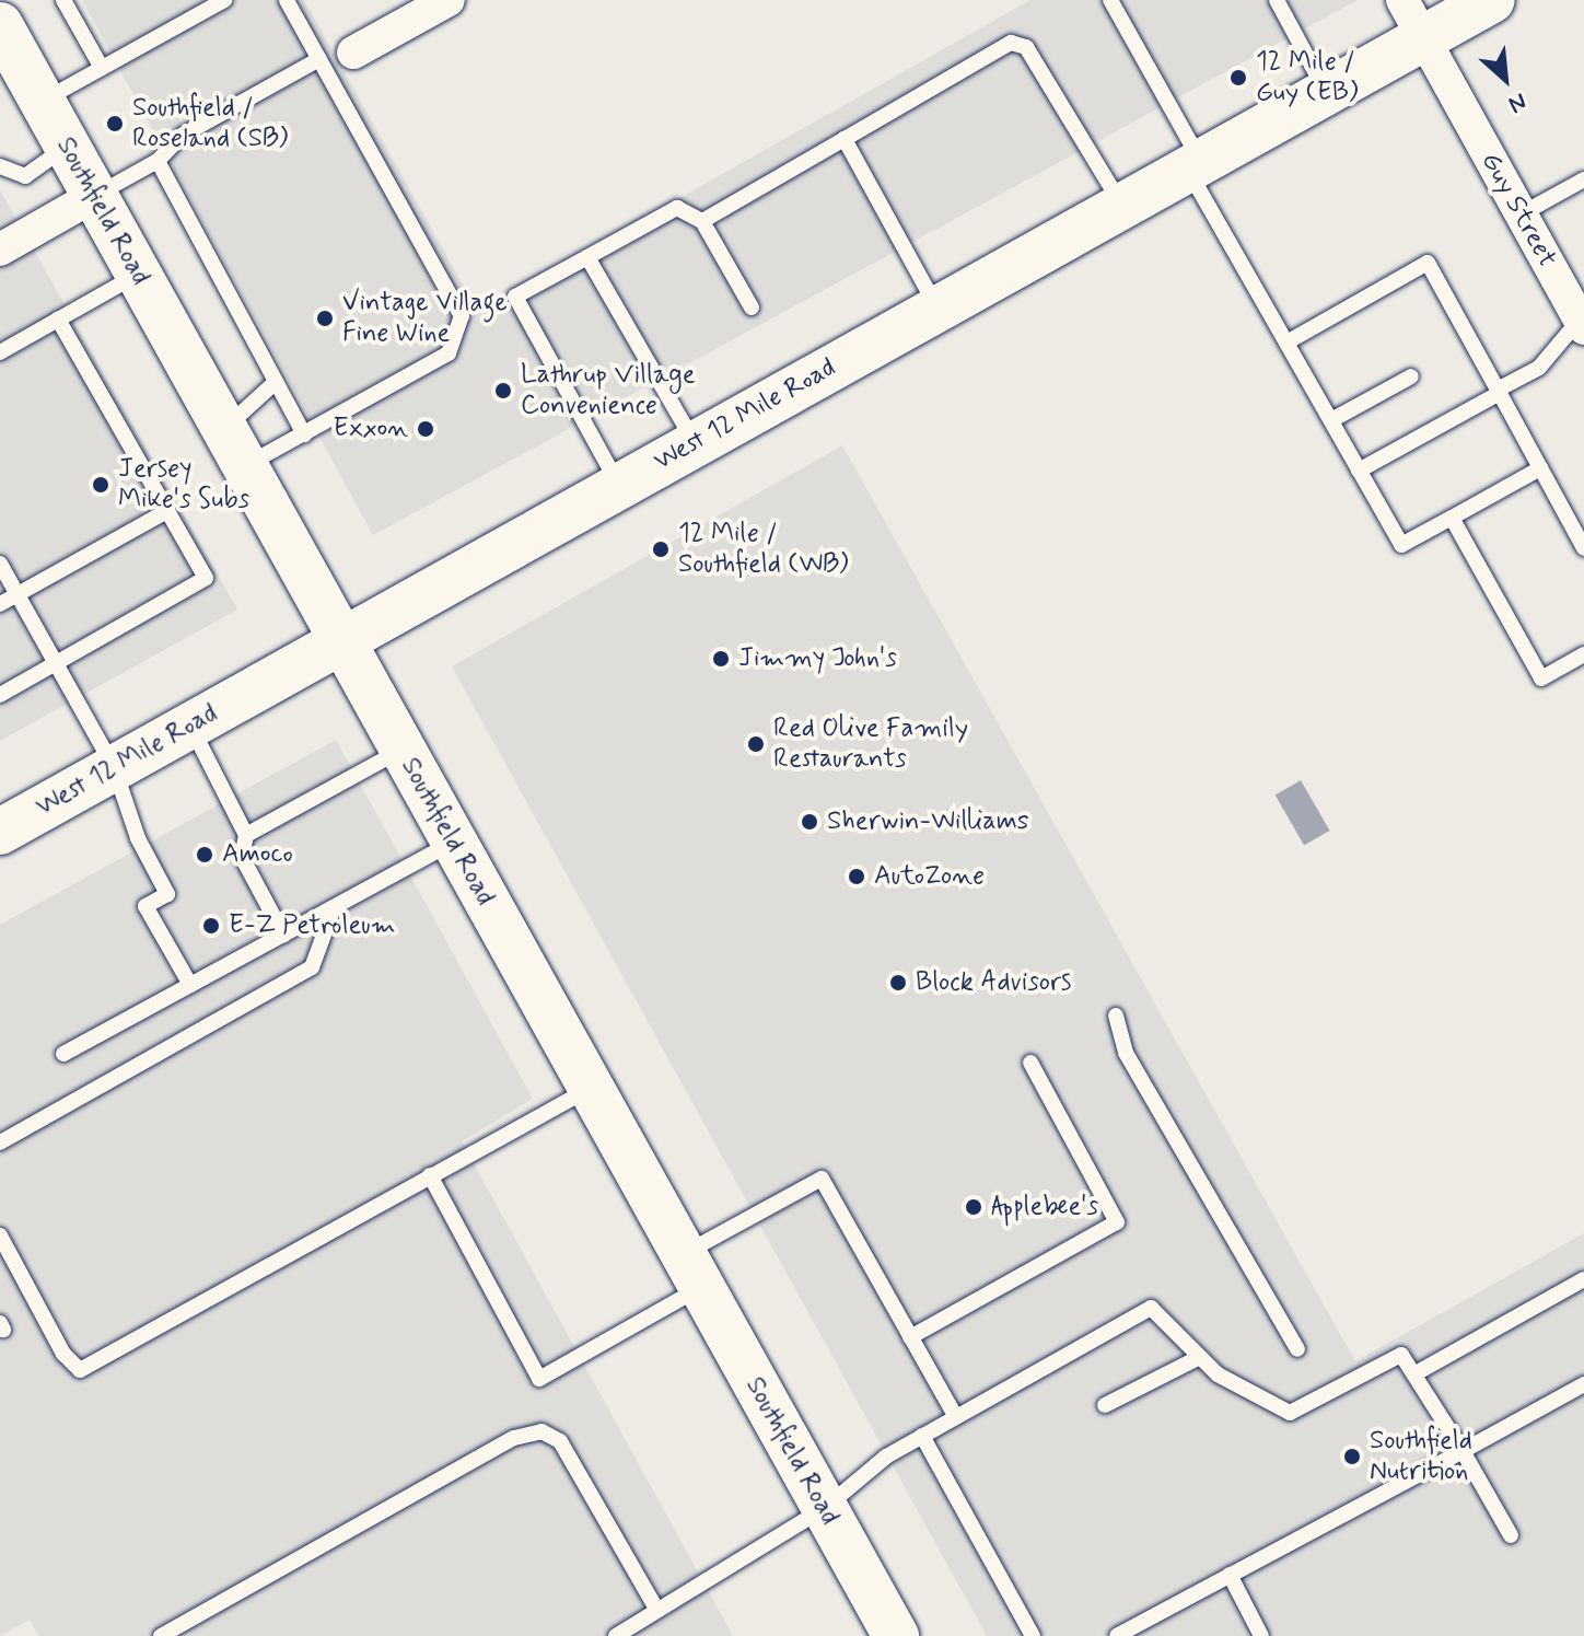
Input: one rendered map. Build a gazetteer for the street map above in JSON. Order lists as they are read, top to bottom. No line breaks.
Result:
{"streets":{"main road":["Southfield Road","West 12 Mile Road"],"street":["Guy Street"]},"crossings":[["Guy Street","West 12 Mile Road"],["Southfield Road","West 12 Mile Road"]],"places":["12 Mile / Guy (EB)","Southfield / Roseland (SB)","Vintage Village Fine Wine","Lathrup Village Convenience","Exxon","Jersey Mike's Subs","12 Mile / Southfield (WB)","Jimmy John's","Red Olive Family Restaurants","Sherwin-Williams","Amoco","AutoZone","E-Z Petroleum","Block Advisors","Applebee's","Southfield Nutrition"],"north":"bottom right"}
